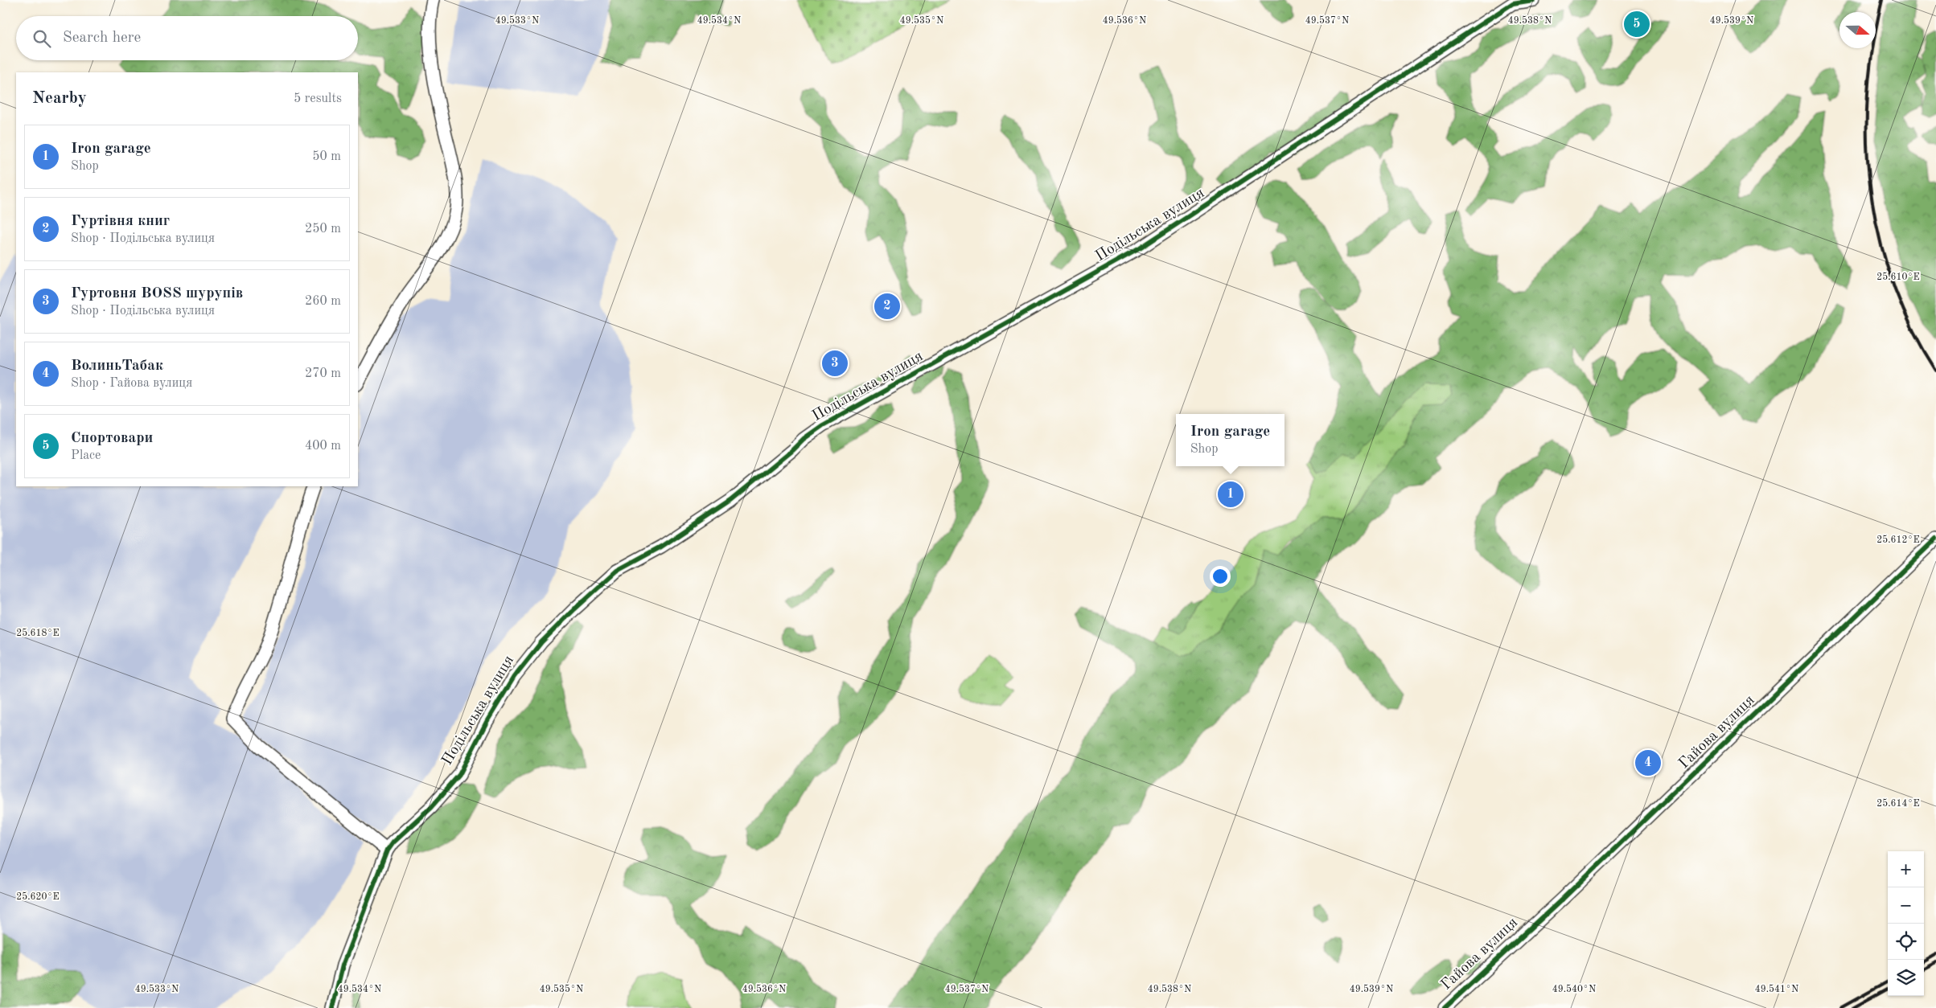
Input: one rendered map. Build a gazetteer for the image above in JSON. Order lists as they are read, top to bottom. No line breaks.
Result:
{"streets":{"street":["Подільська вулиця","Гайова вулиця"]},"north":"right","page":{"pins":["5","2","3","1","4"],"search":"Search here","heading":["Nearby","5 results"],"list":[{"mark":"1","name":"Iron garage","note":"Shop","value":"50 m"},{"mark":"2","name":"Гуртівня книг","note":"Shop · Подільська вулиця","value":"250 m"},{"mark":"3","name":"Гуртовня BOSS шурупів","note":"Shop · Подільська вулиця","value":"260 m"},{"mark":"4","name":"ВолиньТабак","note":"Shop · Гайова вулиця","value":"270 m"},{"mark":"5","name":"Спортовари","note":"Place","value":"400 m"}],"popup":["Iron garage","Shop"],"map_buttons":["+","−"]},"coordinates":["49.533°N","49.534°N","49.535°N","49.536°N","49.537°N","49.538°N","49.539°N","25.610°E","25.612°E","25.618°E","25.614°E","25.620°E","49.540°N","49.541°N"]}
